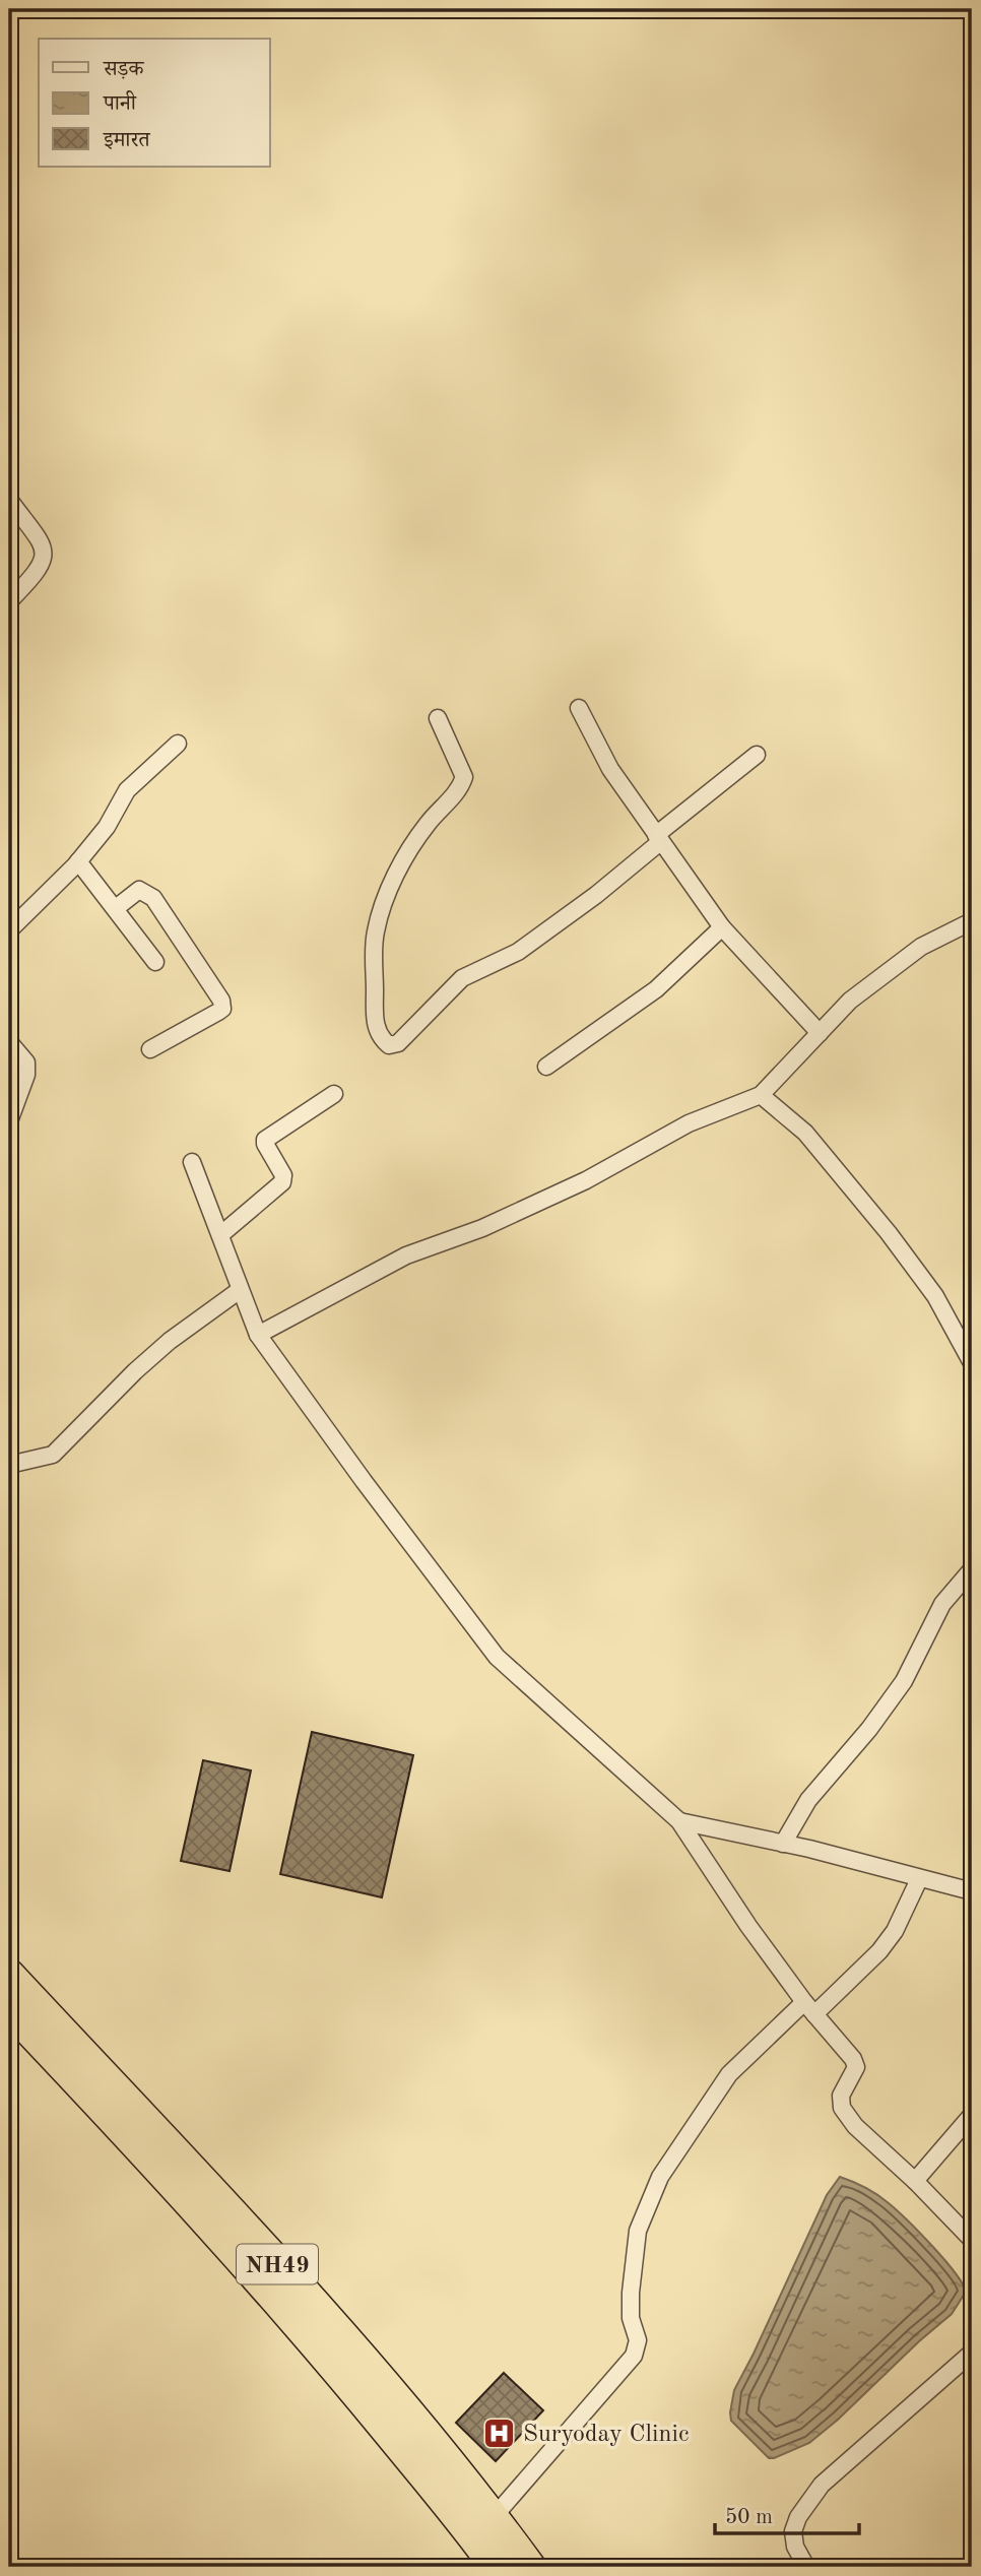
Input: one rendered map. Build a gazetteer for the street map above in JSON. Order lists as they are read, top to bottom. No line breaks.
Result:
{"streets":{"highway":["NH49"]},"places":{"hospital":["Suryoday Clinic"]},"legend":["सड़क","पानी","इमारत"],"scale_bar":"50 m"}
